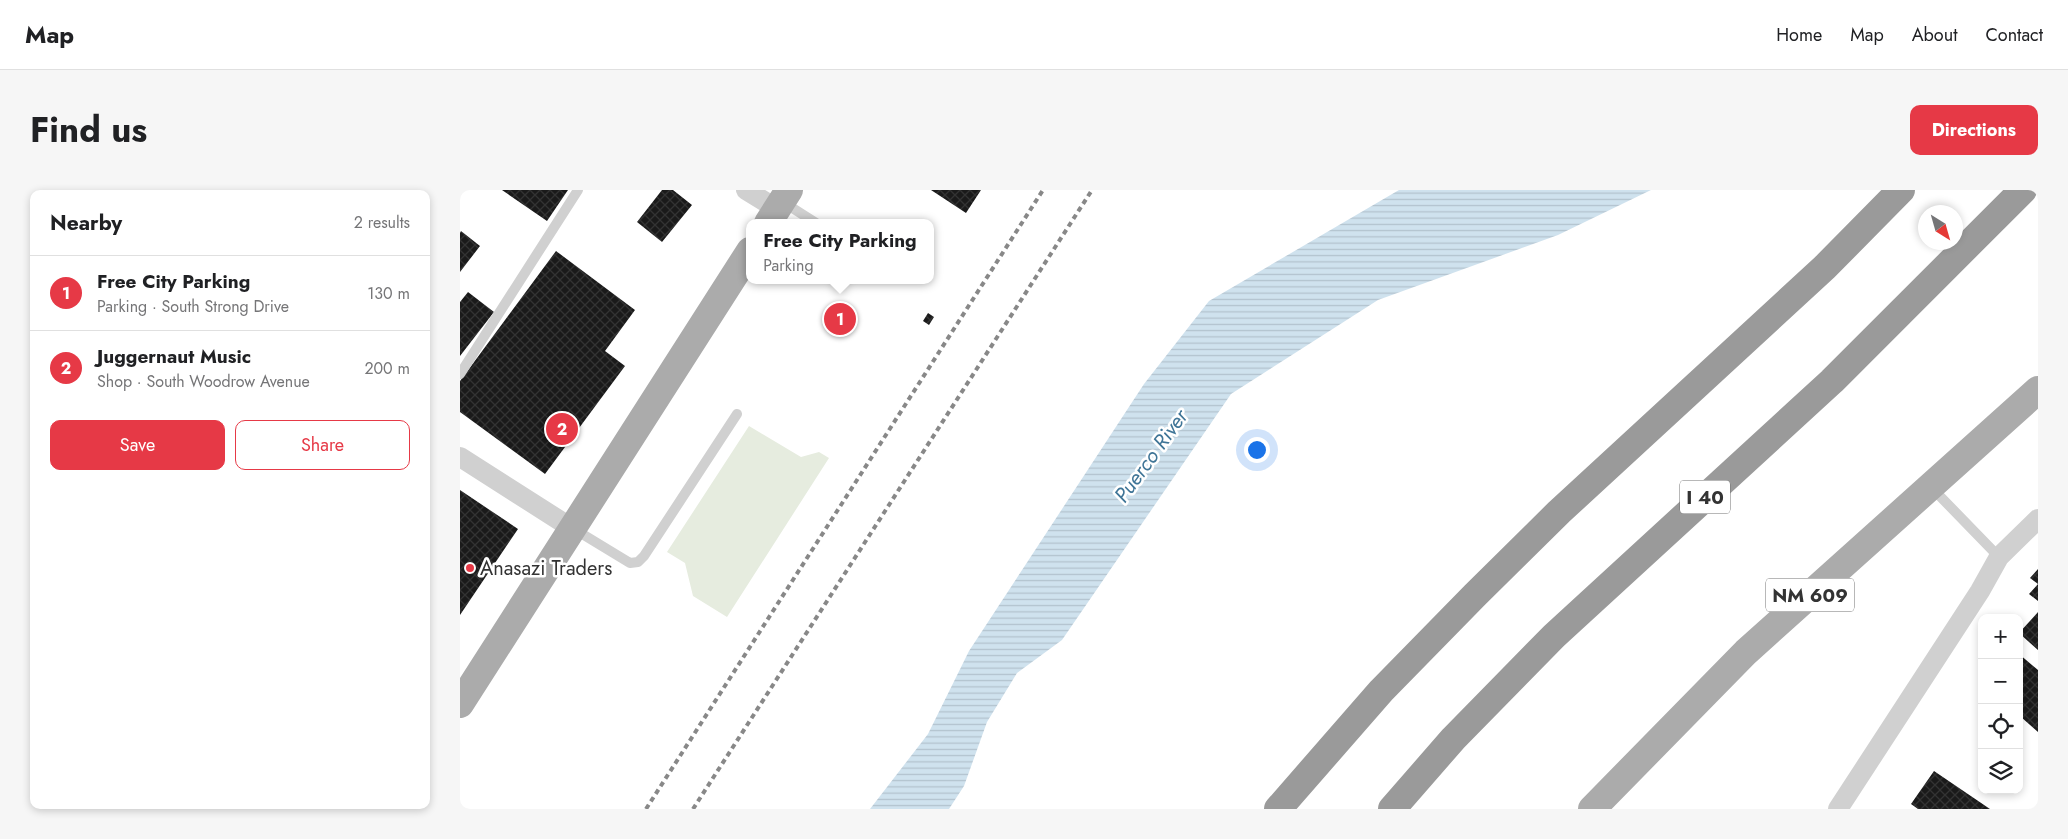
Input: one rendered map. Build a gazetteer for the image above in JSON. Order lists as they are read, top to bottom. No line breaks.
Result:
{"streets":{"highway":["I 40"],"main road":["NM 609"]},"water":["Puerco River"],"places":["Anasazi Traders"],"north":"bottom right","page":{"header":"Map","nav":["Home","Map","About","Contact"],"title":"Find us","buttons":["Directions",["Save","Share"]],"heading":["Nearby","2 results"],"popup":["Free City Parking","Parking"],"list":[{"mark":"1","name":"Free City Parking","note":"Parking · South Strong Drive","value":"130 m"},{"mark":"2","name":"Juggernaut Music","note":"Shop · South Woodrow Avenue","value":"200 m"}],"pins":["1","2"],"map_buttons":["+","−"]}}
